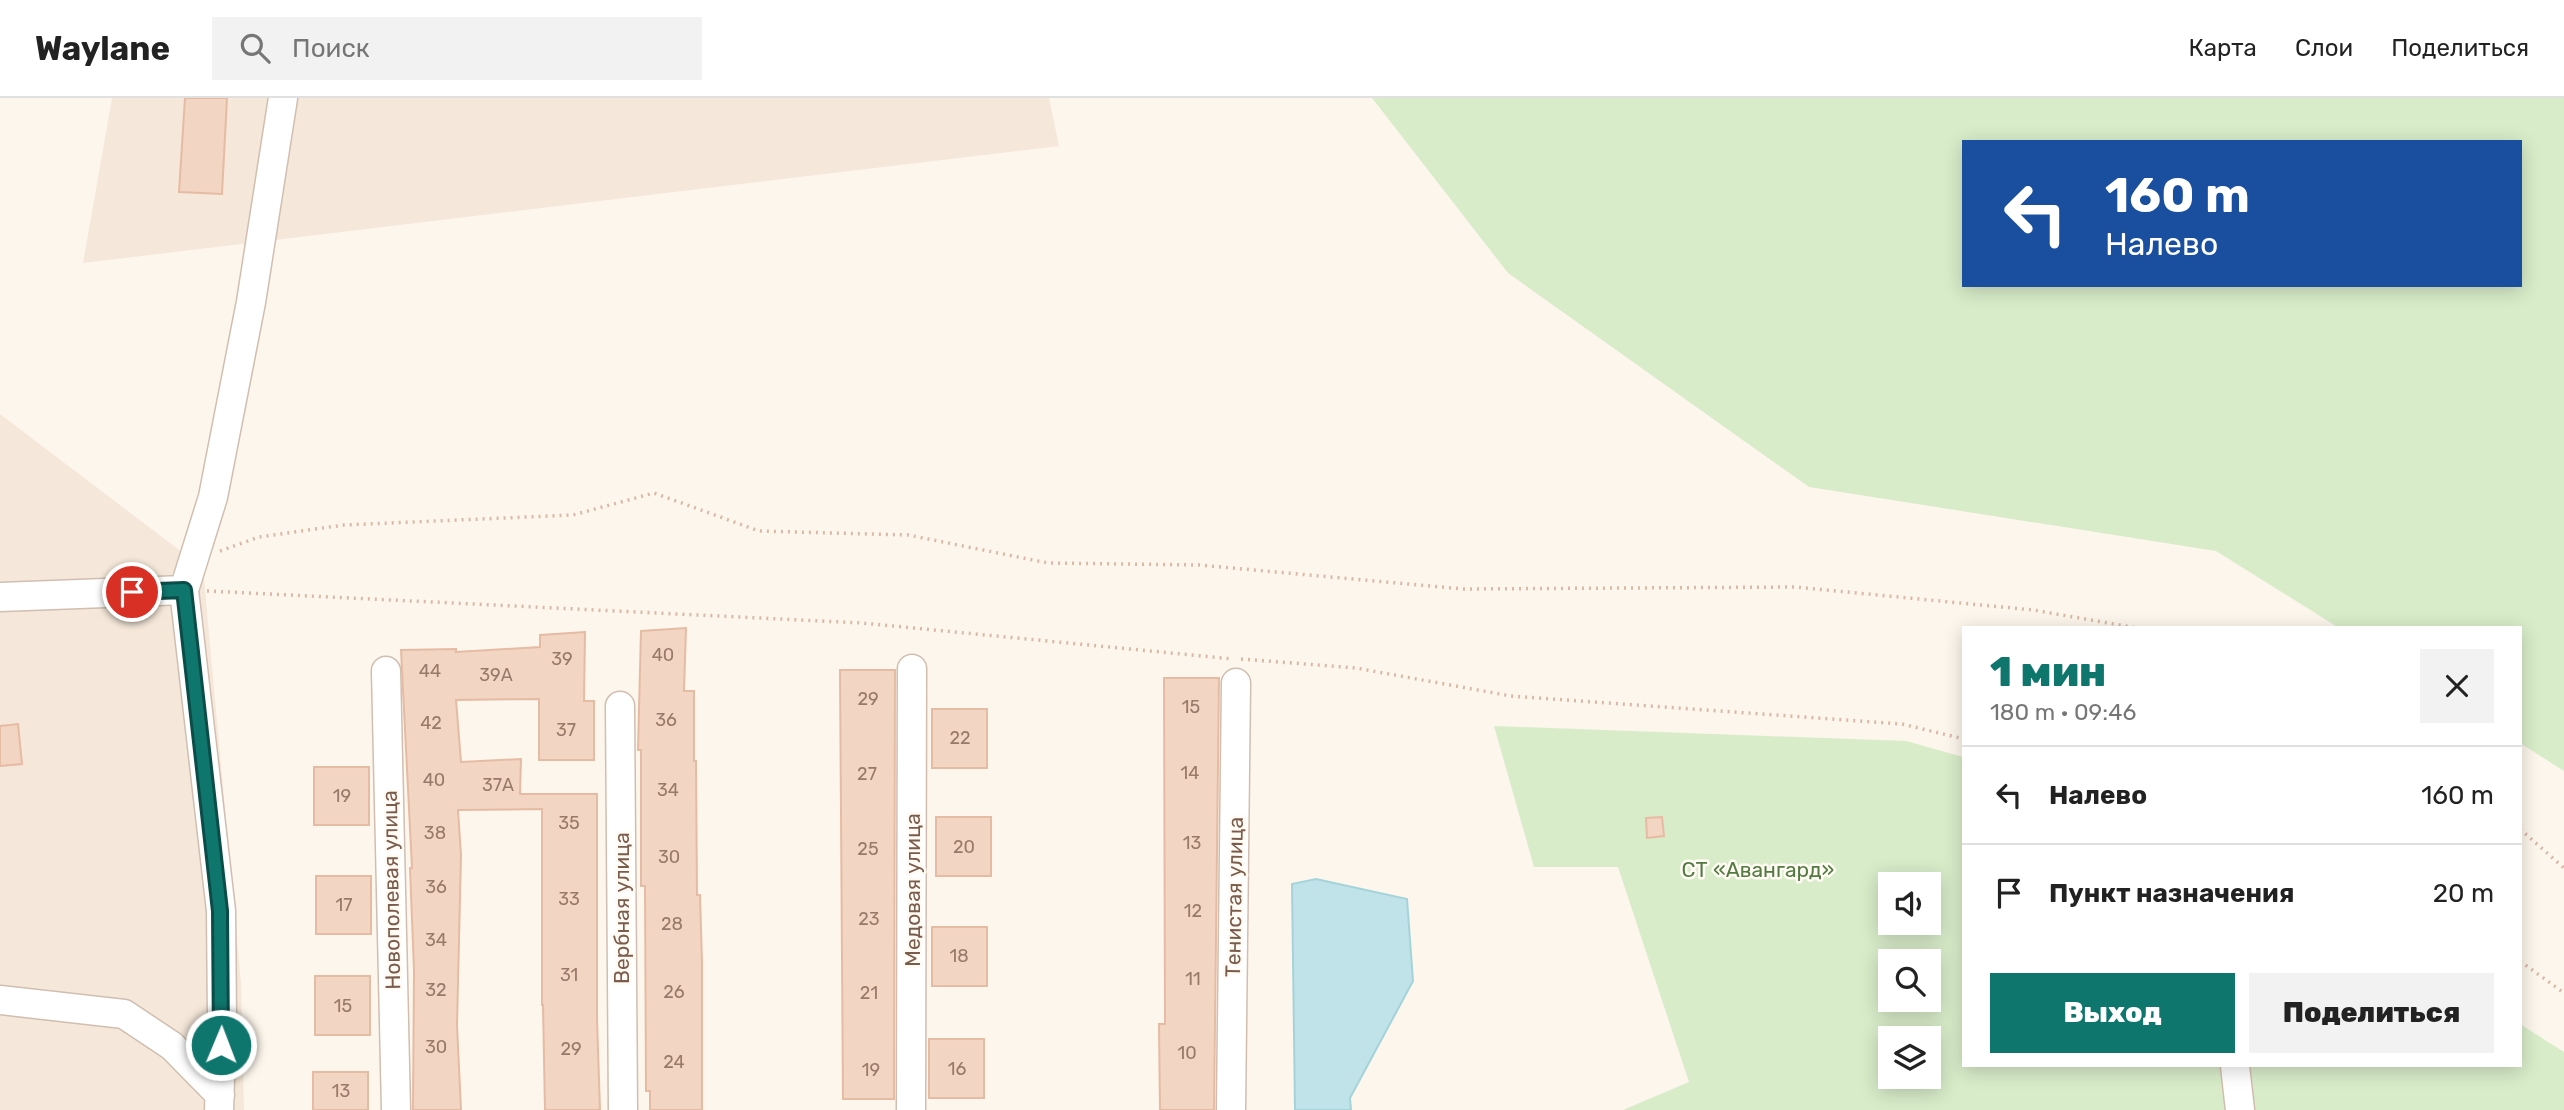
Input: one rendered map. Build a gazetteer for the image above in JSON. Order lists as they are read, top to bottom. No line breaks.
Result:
{"streets":{"street":["Новополевая улица","Медовая улица","Тенистая улица","Вербная улица"]},"parks":["СТ «Авангард»"],"house_numbers":["40","39","44","39А","29","15","36","42","37","22","14","27","40","37А","34","19","35","38","13","20","25","30","36","33","17","12","23","28","34","18","31","11","32","26","21","15","30","29","10","24","16","19","13"],"page":{"header":"Waylane","search":"Поиск","nav":["Карта","Слои","Поделиться"],"turn":["160 m","Налево"],"heading":["1 мин","180 m · 09:46"],"list":[{"name":"Налево","value":"160 m"},{"name":"Пункт назначения","value":"20 m"}],"buttons":["Выход","Поделиться"]}}
